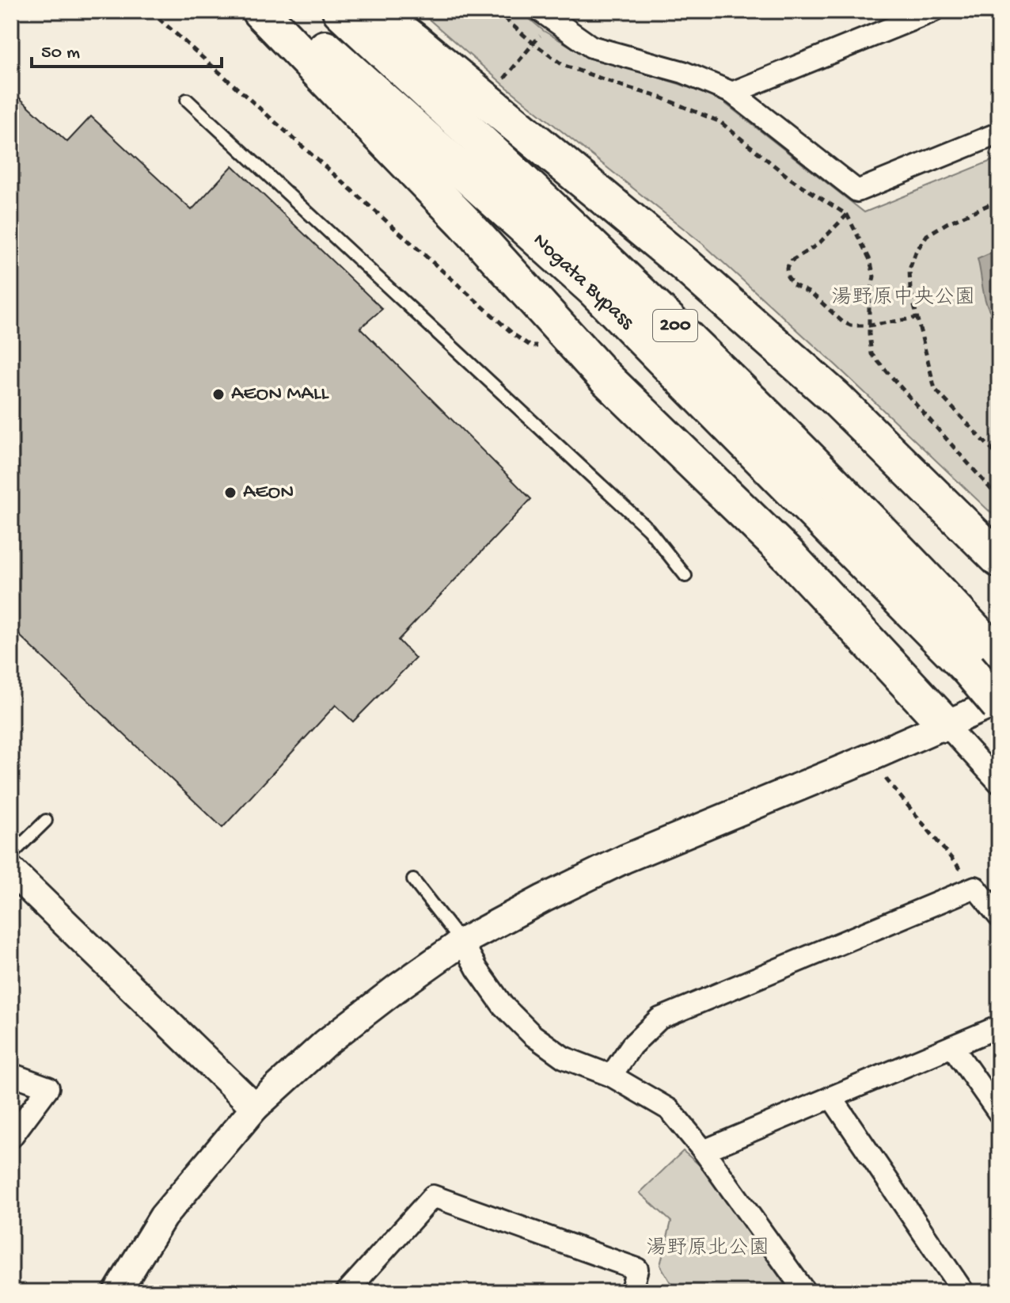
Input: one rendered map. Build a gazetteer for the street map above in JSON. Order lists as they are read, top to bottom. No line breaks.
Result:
{"streets":{"highway":["Nogata Bypass","200"]},"parks":["湯野原中央公園","湯野原北公園"],"places":["AEON MALL","AEON"],"scale_bar":"50 m"}
